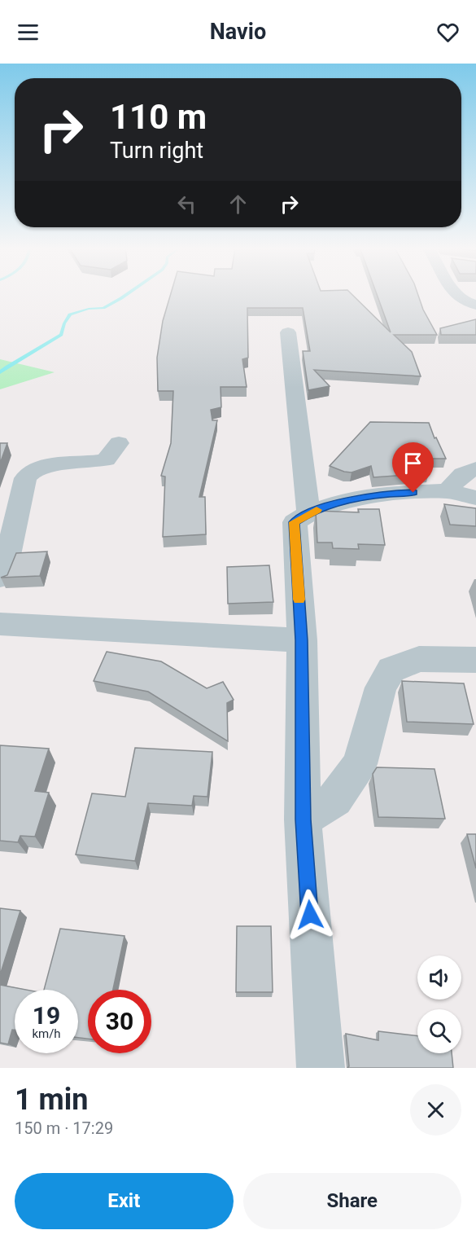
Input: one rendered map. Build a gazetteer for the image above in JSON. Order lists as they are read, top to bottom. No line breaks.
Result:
{"page":{"header":"Navio","turn":["110 m","Turn right"],"speed":"19 km/h","limit":"30","heading":["1 min","150 m · 17:29"],"buttons":["Exit","Share"]}}
